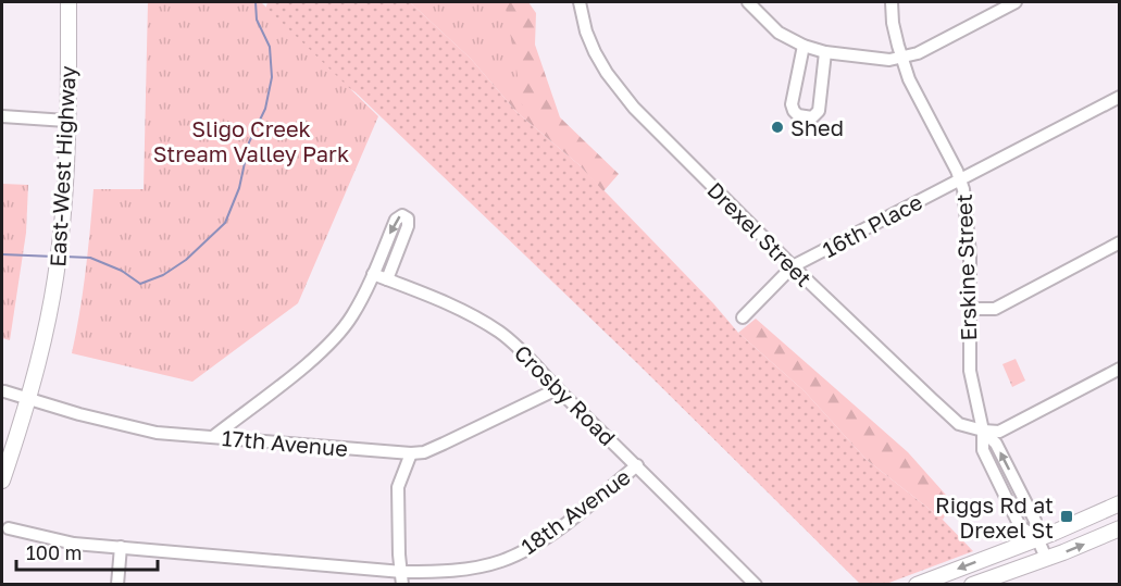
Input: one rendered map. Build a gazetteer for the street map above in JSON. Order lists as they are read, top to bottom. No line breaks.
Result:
{"streets":{"main road":["East-West Highway"],"street":["16th Place","Drexel Street","Erskine Street","Crosby Road","17th Avenue","18th Avenue"]},"crossings":[["East-West Highway","17th Avenue"],["16th Place","Drexel Street"],["16th Place","Erskine Street"],["Drexel Street","Erskine Street"],["Crosby Road","17th Avenue"],["Crosby Road","18th Avenue"]],"parks":["Sligo Creek Stream Valley Park"],"places":{"other":["Shed"],"transit":["Riggs Rd at Drexel St"]},"scale_bar":"100 m"}
